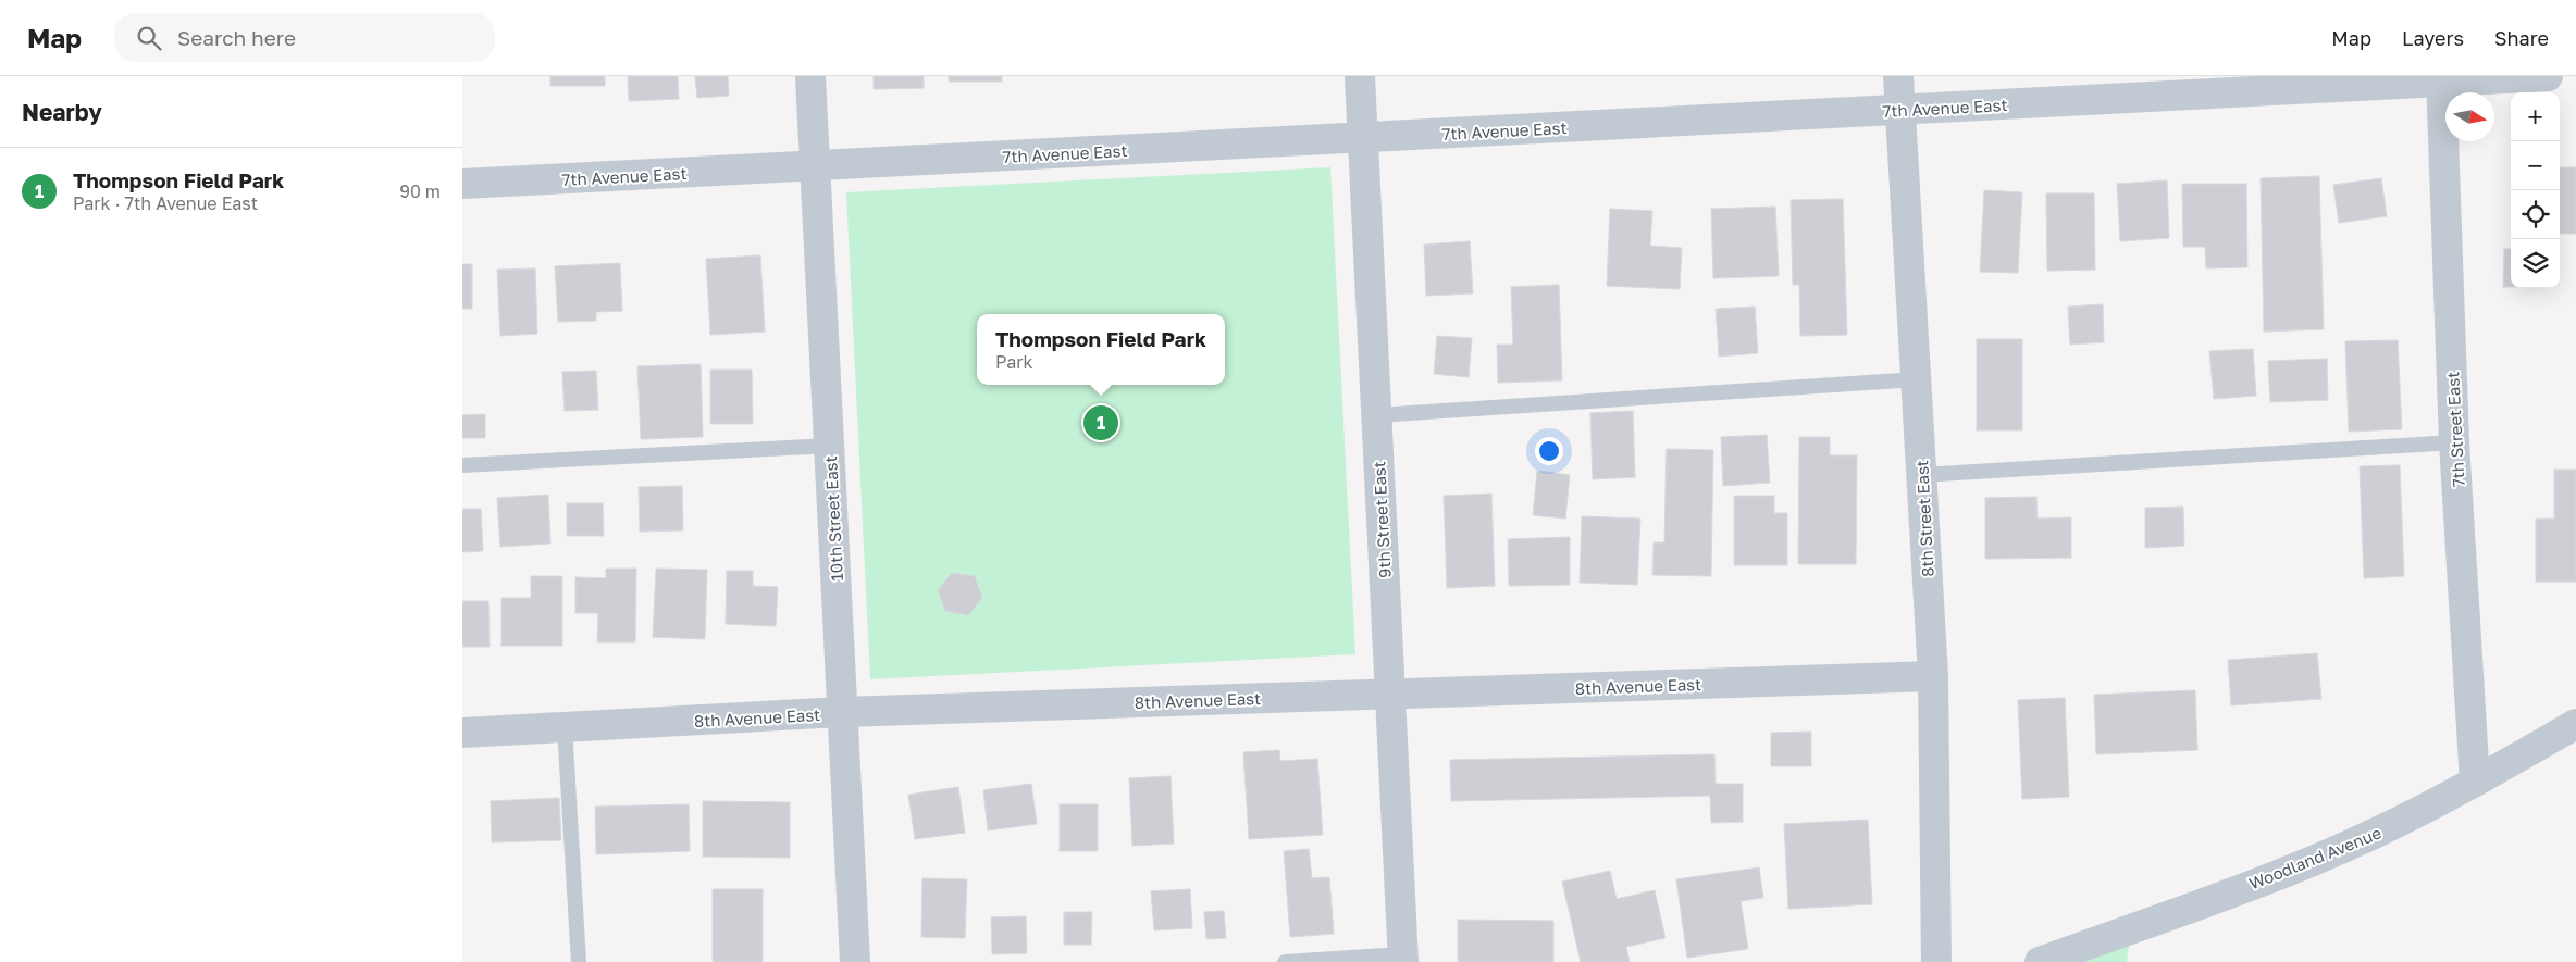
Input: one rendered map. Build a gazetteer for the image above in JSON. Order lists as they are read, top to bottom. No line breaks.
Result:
{"streets":{"street":["7th Avenue East","7th Street East","10th Street East","8th Street East","9th Street East","8th Avenue East","Woodland Avenue"]},"crossings":[["7th Avenue East","7th Street East"],["7th Avenue East","10th Street East"],["7th Avenue East","8th Street East"],["7th Avenue East","9th Street East"],["7th Street East","Woodland Avenue"],["10th Street East","8th Avenue East"],["8th Street East","8th Avenue East"],["9th Street East","8th Avenue East"]],"north":"right","page":{"header":"Map","search":"Search here","nav":["Map","Layers","Share"],"heading":"Nearby","map_buttons":["+","−"],"list":[{"mark":"1","name":"Thompson Field Park","note":"Park · 7th Avenue East","value":"90 m"}],"popup":["Thompson Field Park","Park"],"pins":"1"}}
